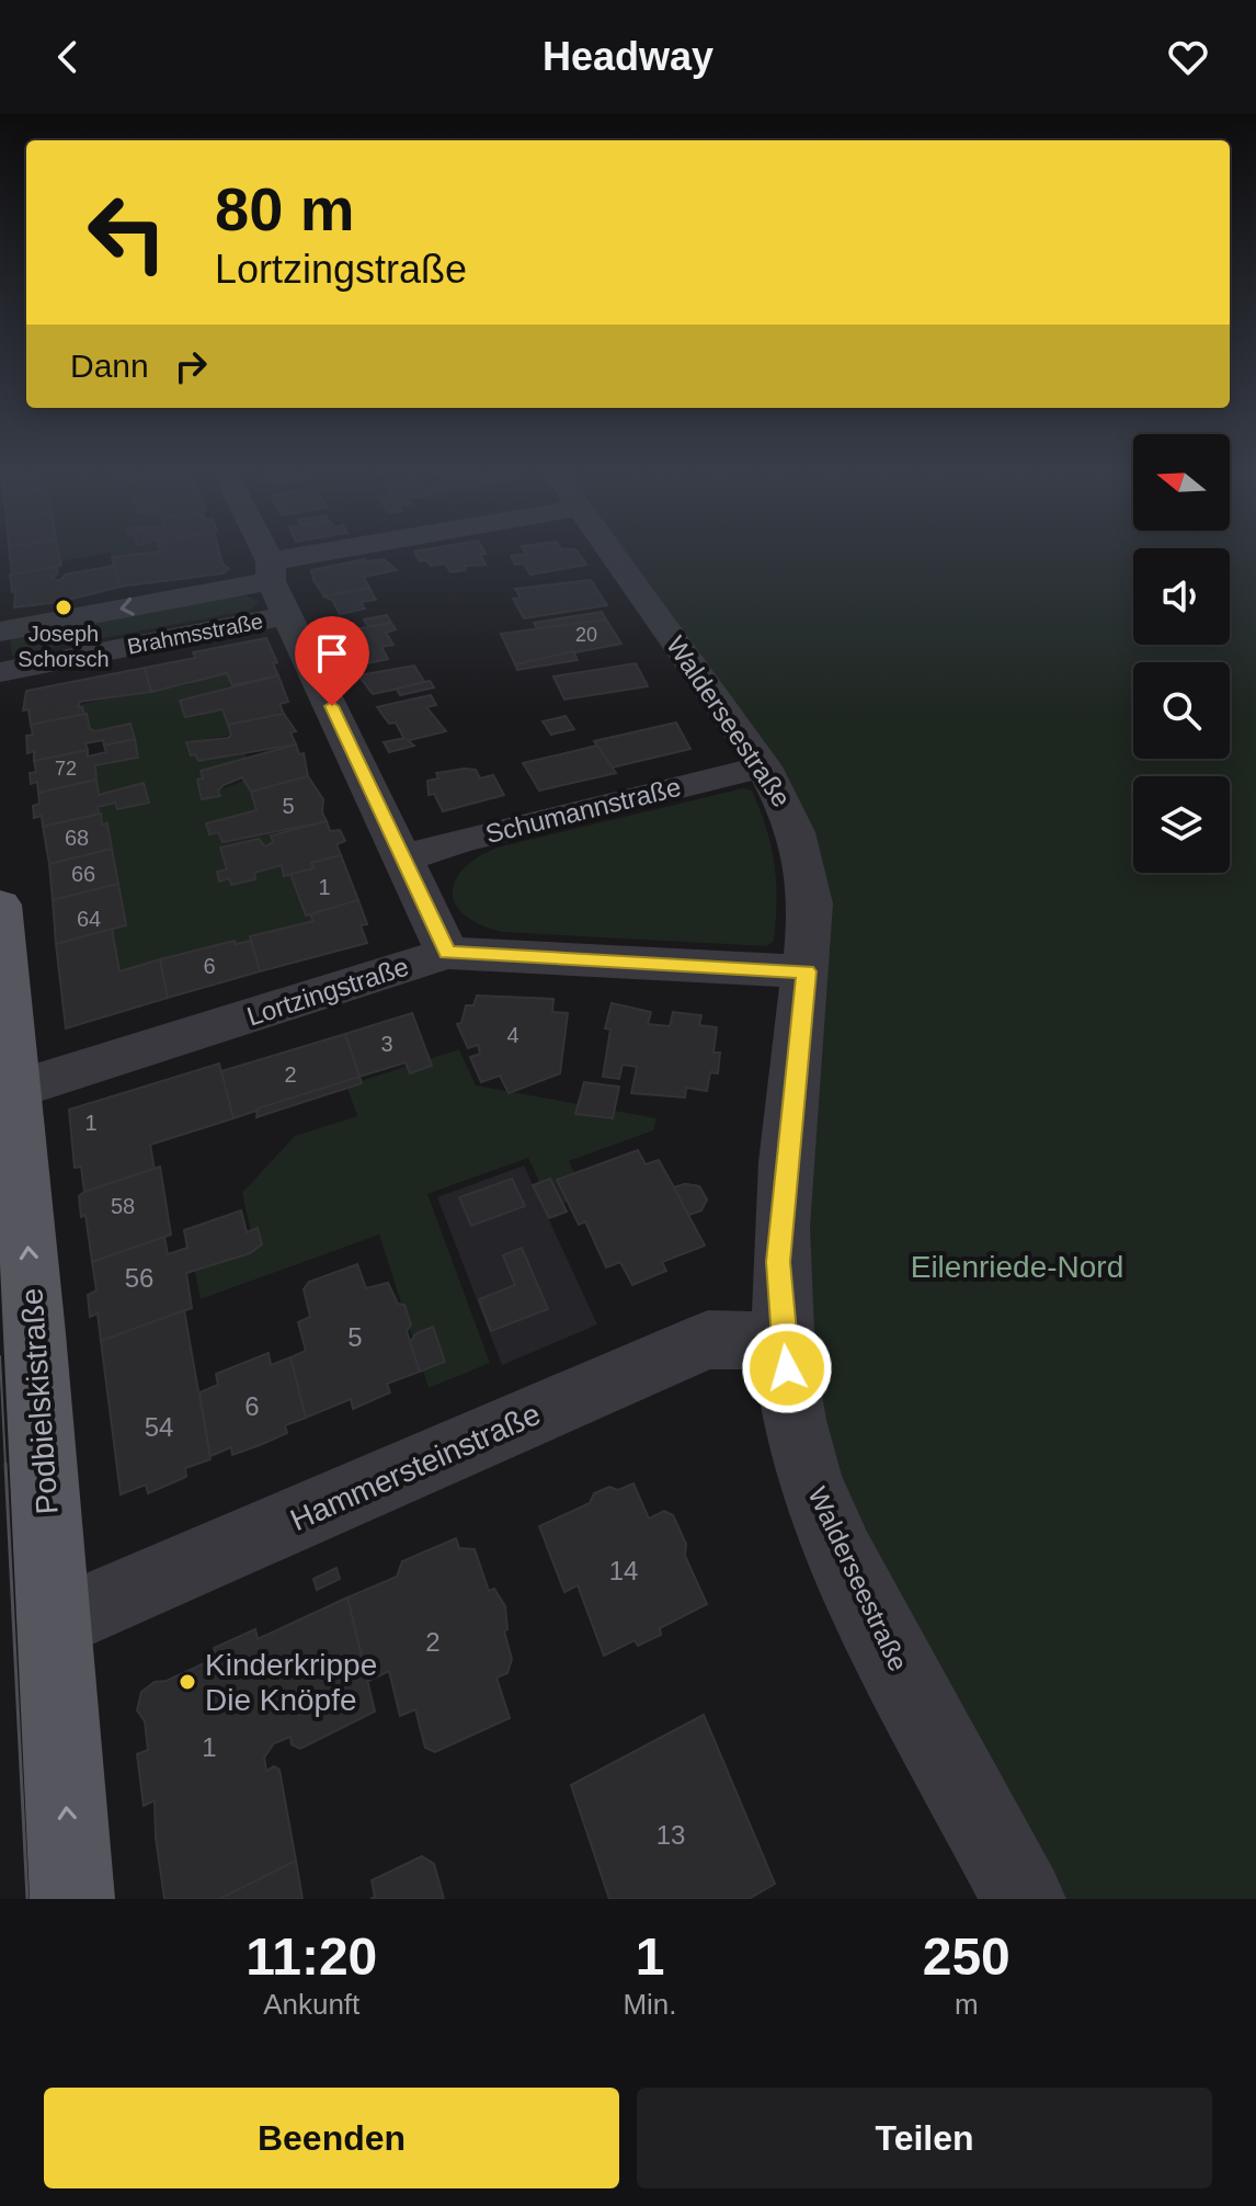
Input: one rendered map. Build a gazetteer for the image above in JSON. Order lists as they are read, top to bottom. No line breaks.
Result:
{"streets":{"main road":["Podbielskistraße"],"street":["Brahmsstraße","Walderseestraße","Schumannstraße","Lortzingstraße","Hammersteinstraße"]},"crossings":[["Walderseestraße","Schumannstraße"],["Walderseestraße","Lortzingstraße"],["Walderseestraße","Hammersteinstraße"],["Lortzingstraße","Podbielskistraße"],["Podbielskistraße","Hammersteinstraße"]],"one_way":["Podbielskistraße"],"parks":["Eilenriede-Nord"],"places":["Joseph Schorsch","Kinderkrippe Die Knöpfe"],"house_numbers":["20","72","5","68","66","1","64","6","4","3","2","1","58","56","5","6","54","14","2","1","13"],"north":"left","page":{"header":"Headway","turn":["80 m","Lortzingstraße"],"then":"Dann","eta":["11:20","Ankunft","1","Min.","250","m"],"buttons":["Beenden","Teilen"]}}
